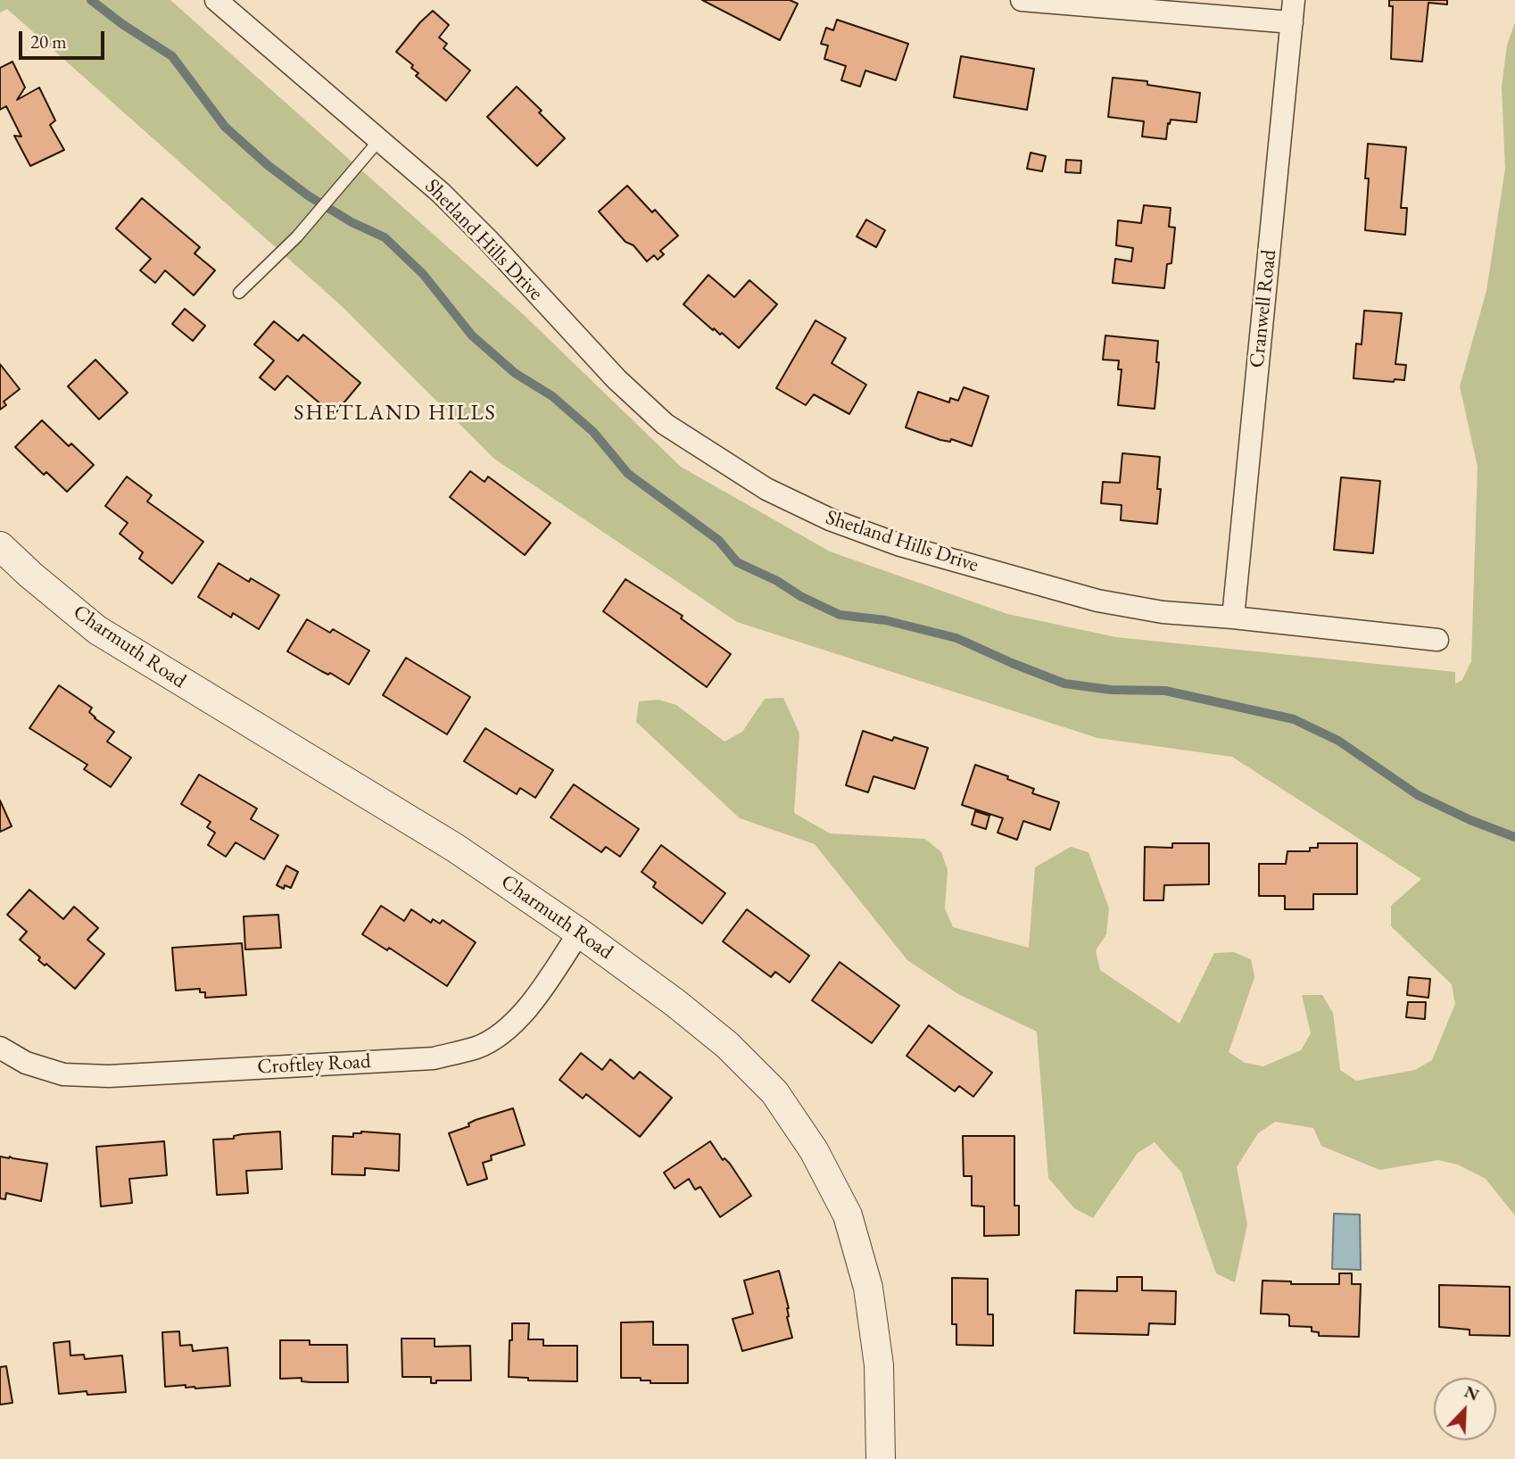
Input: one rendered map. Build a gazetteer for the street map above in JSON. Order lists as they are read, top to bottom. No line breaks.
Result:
{"streets":{"street":["Shetland Hills Drive","Cranwell Road","Charmuth Road","Croftley Road"]},"crossings":[["Shetland Hills Drive","Cranwell Road"],["Charmuth Road","Croftley Road"]],"districts":["SHETLAND HILLS"],"scale_bar":"20 m","north":"top right"}
